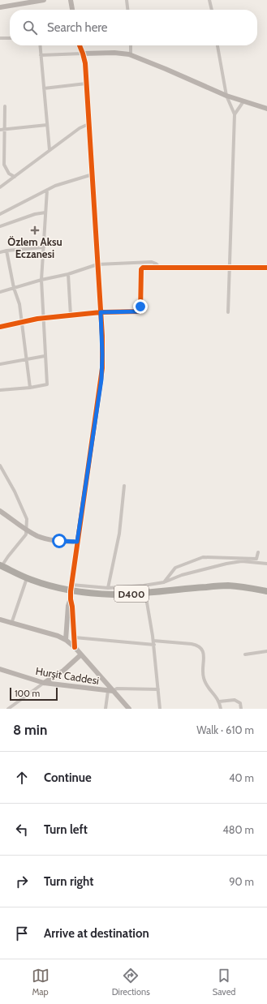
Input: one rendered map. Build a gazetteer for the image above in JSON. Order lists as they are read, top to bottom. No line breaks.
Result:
{"streets":{"highway":["D400"],"street":["Hurşit Caddesi"]},"places":{"health":["Özlem Aksu Eczanesi"]},"scale_bar":"100 m","page":{"search":"Search here","scale":"100 m","heading":["8 min","Walk · 610 m"],"list":[["Continue","40 m"],["Turn left","480 m"],["Turn right","90 m"],"Arrive at destination"],"nav":["Map","Directions","Saved"]}}
